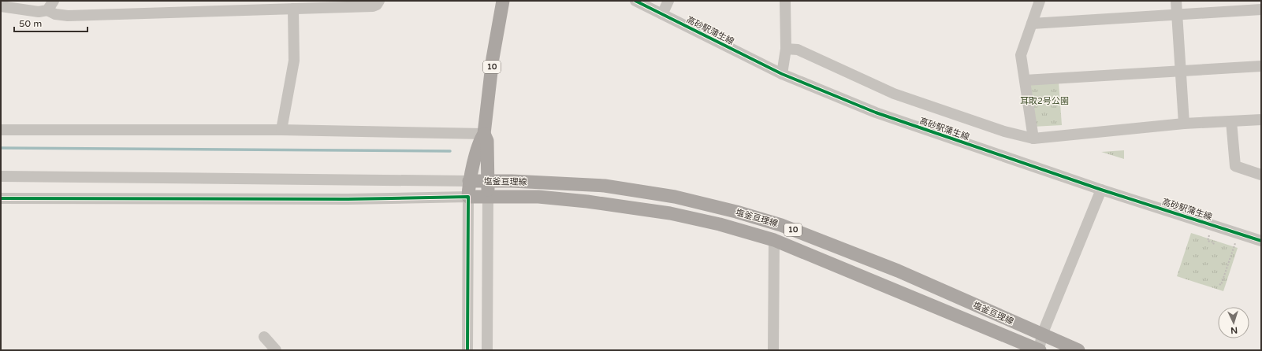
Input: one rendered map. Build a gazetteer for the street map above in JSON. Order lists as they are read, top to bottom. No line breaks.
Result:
{"streets":{"main road":["10","塩釜亘理線"],"street":["高砂駅蒲生線"]},"crossings":[["10","塩釜亘理線"]],"parks":["耳取2号公園"],"scale_bar":"50 m","north":"bottom"}
